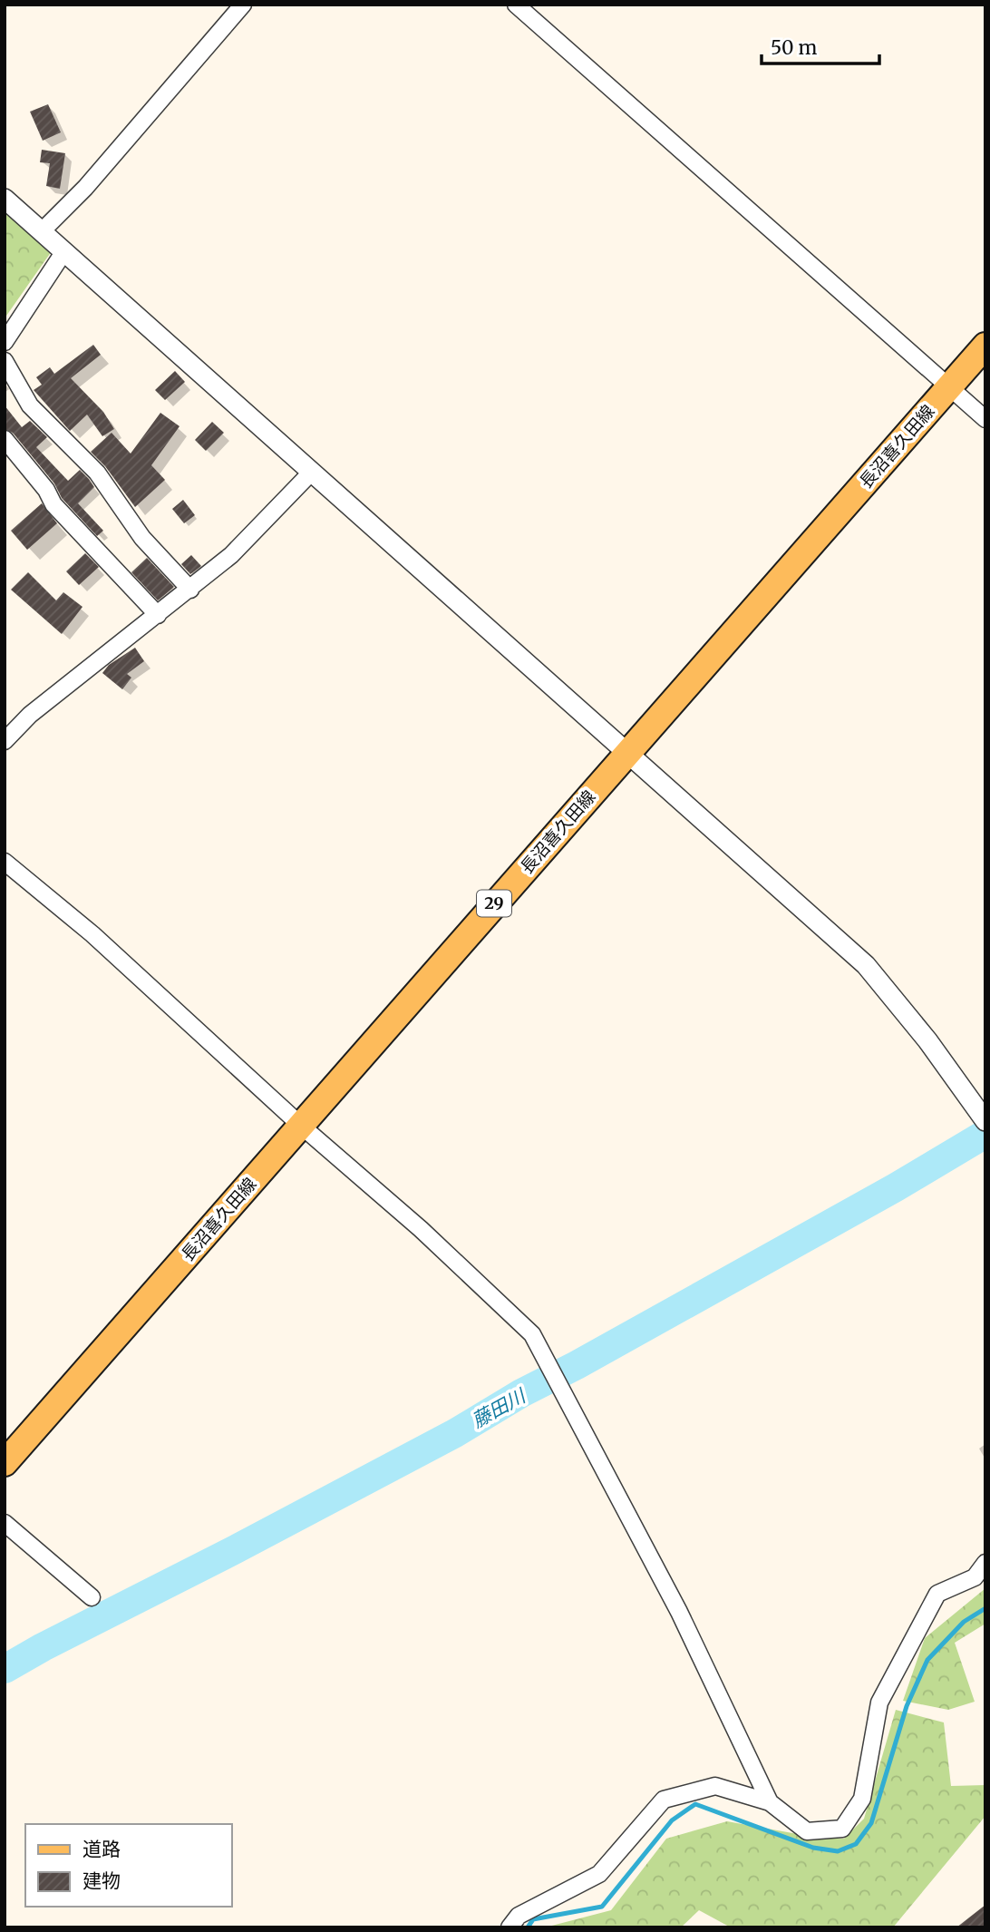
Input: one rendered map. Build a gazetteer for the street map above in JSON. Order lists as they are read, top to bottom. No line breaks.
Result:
{"streets":{"main road":["長沼喜久田線","29"]},"water":["藤田川"],"legend":["道路","建物"],"scale_bar":"50 m"}
